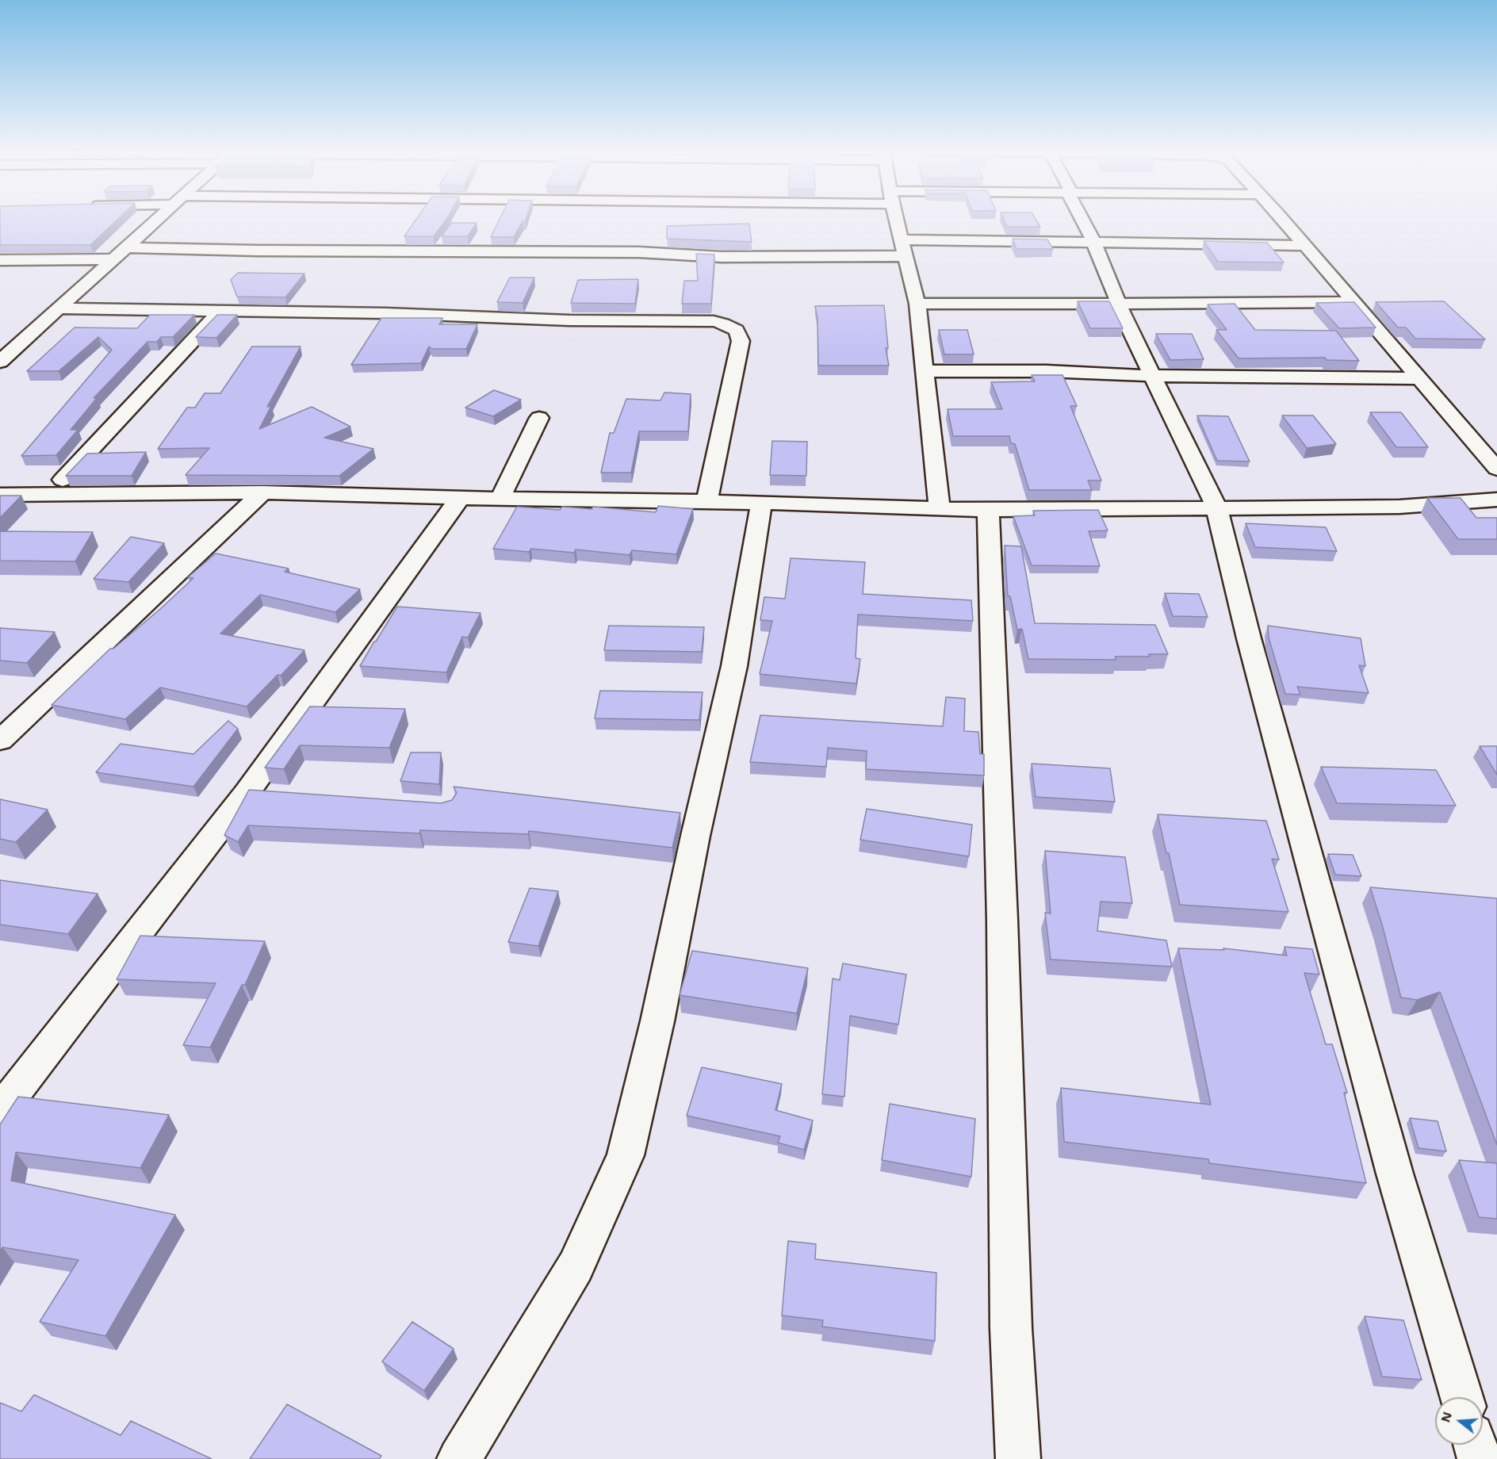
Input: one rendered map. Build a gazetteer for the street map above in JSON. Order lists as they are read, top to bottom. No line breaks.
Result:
{"north":"left"}
